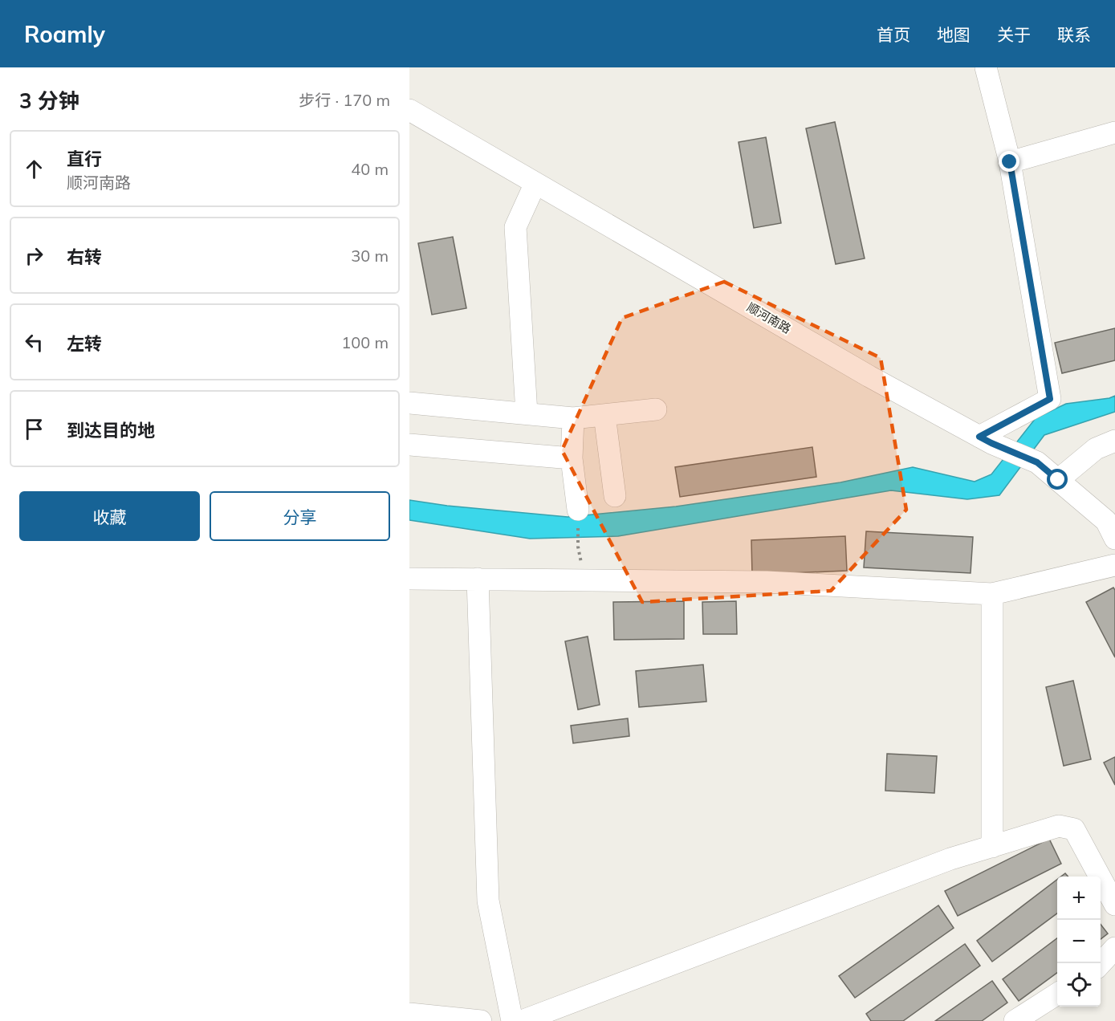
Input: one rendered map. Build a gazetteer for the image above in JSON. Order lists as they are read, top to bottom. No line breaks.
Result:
{"streets":{"street":["顺河南路"]},"page":{"header":"Roamly","nav":["首页","地图","关于","联系"],"heading":["3 分钟","步行 · 170 m"],"list":[["直行","顺河南路","40 m"],["右转","30 m"],["左转","100 m"],"到达目的地"],"buttons":["收藏","分享"],"map_buttons":["+","−"]}}
